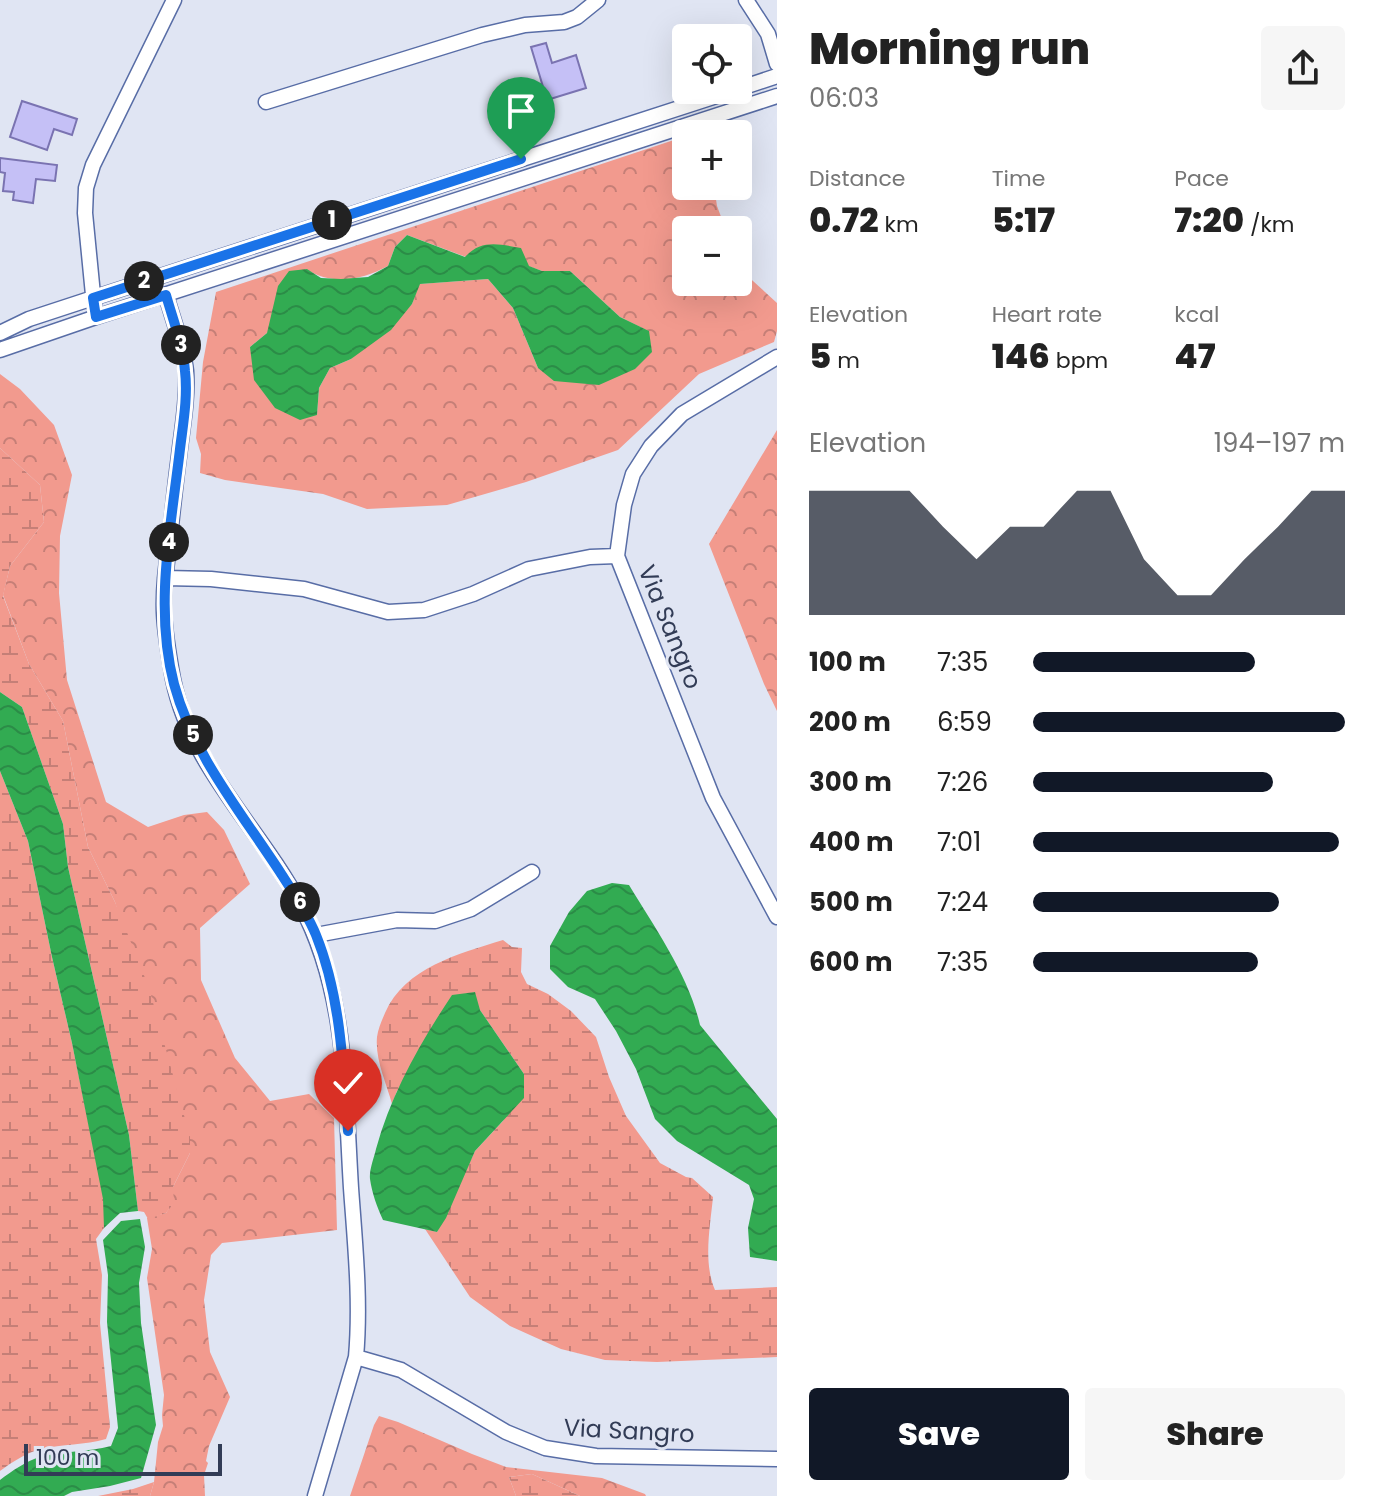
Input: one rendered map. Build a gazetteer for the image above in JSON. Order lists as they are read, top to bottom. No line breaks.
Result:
{"streets":{"street":["Via Sangro"]},"scale_bar":"100 m","page":{"heading":["Morning run","06:03"],"map_buttons":["+","−"],"stats":[["Distance","0.72 km"],["Time","5:17"],["Pace","7:20 /km"],["Elevation","5 m"],["Heart rate","146 bpm"],["kcal","47"]],"pins":["1","2","3","4","5","6"],"chart":["Elevation","194–197 m"],"list":[{"name":"100 m","note":"7:35"},{"name":"200 m","note":"6:59"},{"name":"300 m","note":"7:26"},{"name":"400 m","note":"7:01"},{"name":"500 m","note":"7:24"},{"name":"600 m","note":"7:35"}],"buttons":["Save","Share"],"scale":"100 m"}}
